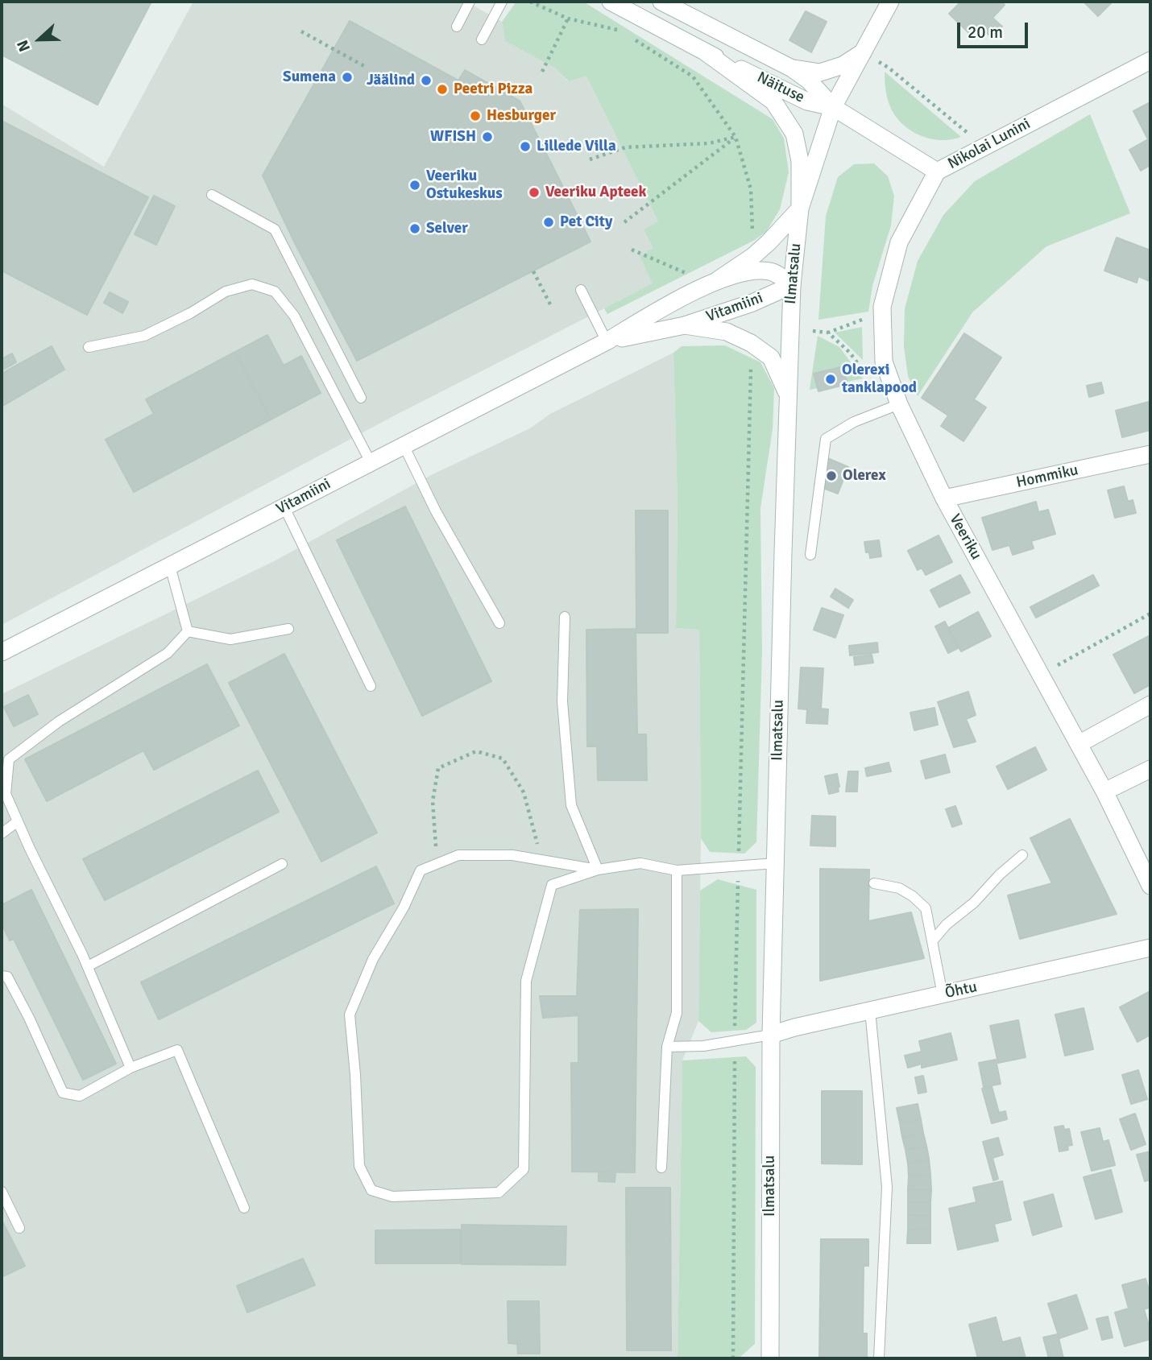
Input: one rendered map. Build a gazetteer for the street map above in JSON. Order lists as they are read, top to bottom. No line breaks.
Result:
{"streets":{"street":["Näituse","Nikolai Lunini","Ilmatsalu","Vitamiini","Hommiku","Veeriku","Õhtu"]},"crossings":[["Näituse","Nikolai Lunini"],["Näituse","Ilmatsalu"],["Nikolai Lunini","Ilmatsalu"],["Nikolai Lunini","Veeriku"],["Ilmatsalu","Vitamiini"],["Ilmatsalu","Õhtu"],["Hommiku","Veeriku"]],"places":["Sumena","Jäälind","Peetri Pizza","Hesburger","WFISH","Lillede Villa","Veeriku Ostukeskus","Veeriku Apteek","Pet City","Selver","Olerexi tanklapood","Olerex"],"scale_bar":"20 m","north":"left"}
